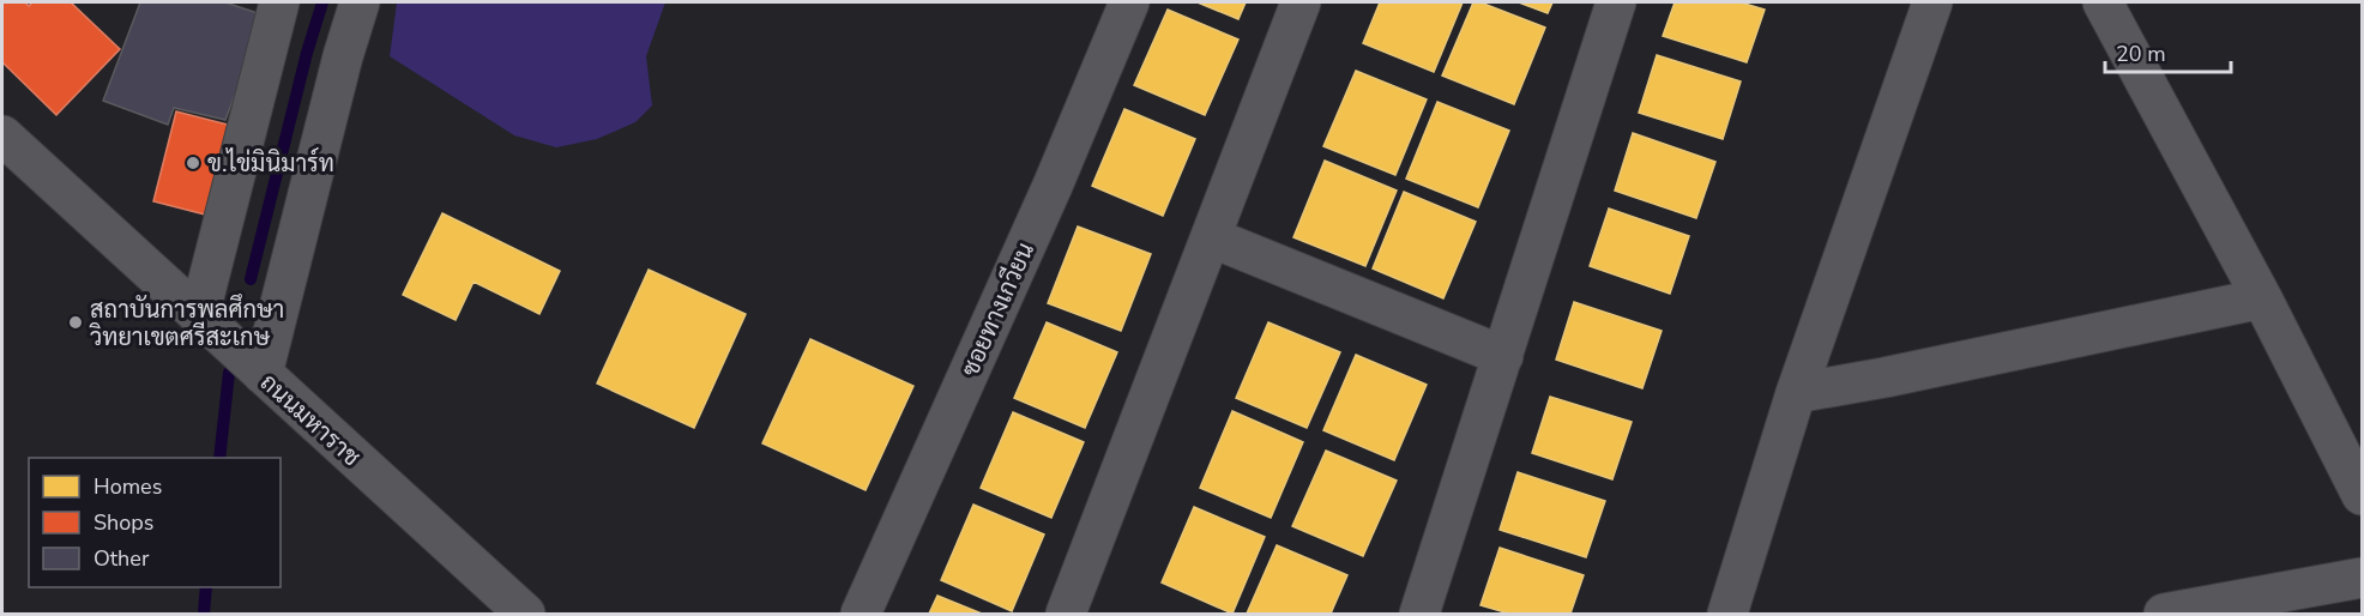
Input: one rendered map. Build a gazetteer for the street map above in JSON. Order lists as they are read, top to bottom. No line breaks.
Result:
{"streets":{"street":["ซอยทางเกวียน","ถนนมหาราช"]},"places":["ข.ไข่มินิมาร์ท","สถาบันการพลศึกษา วิทยาเขตศรีสะเกษ"],"legend":["Homes","Shops","Other"],"scale_bar":"20 m"}
